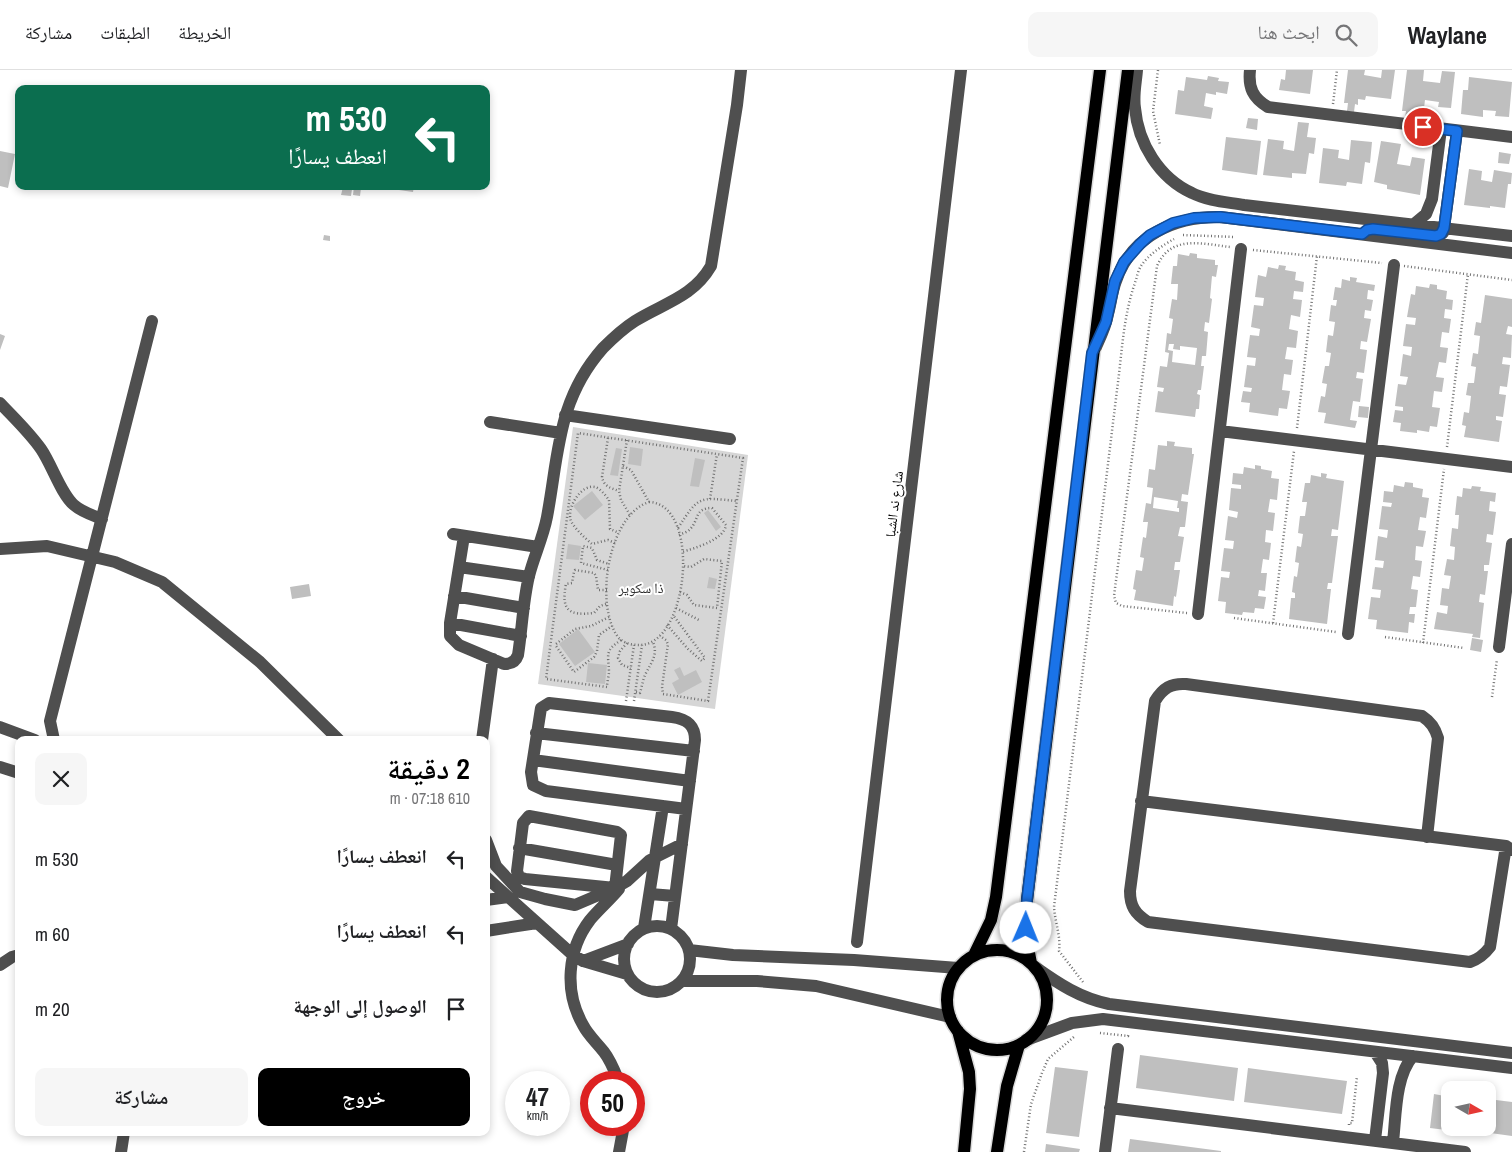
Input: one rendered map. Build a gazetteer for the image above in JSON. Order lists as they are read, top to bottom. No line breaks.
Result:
{"streets":{"street":["شارع ند الشبا"]},"parks":["ذا سكوير"],"north":"right","page":{"header":"Waylane","search":"ابحث هنا","nav":["الخريطة","الطبقات","مشاركة"],"turn":["530 m","انعطف يسارًا"],"heading":["2 دقيقة","610 m · 07:18"],"list":[{"name":"انعطف يسارًا","value":"530 m"},{"name":"انعطف يسارًا","value":"60 m"},{"name":"الوصول إلى الوجهة","value":"20 m"}],"buttons":["خروج","مشاركة"],"speed":"47 km/h","limit":"50"}}
